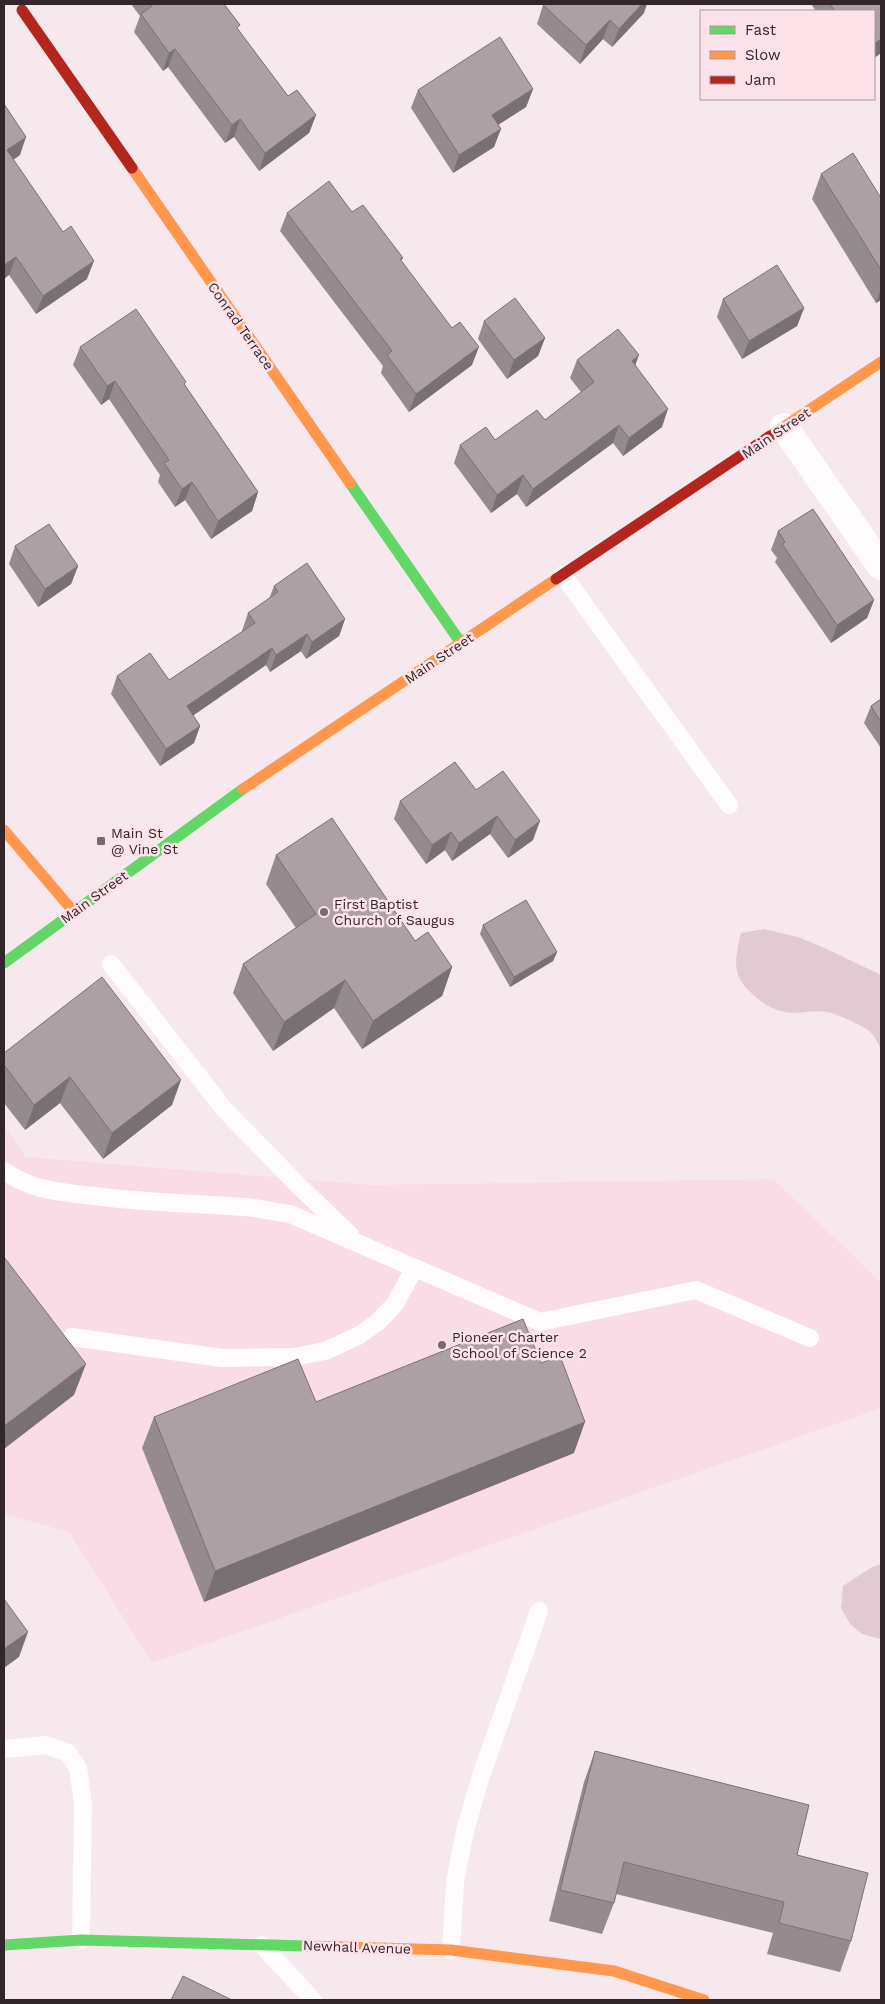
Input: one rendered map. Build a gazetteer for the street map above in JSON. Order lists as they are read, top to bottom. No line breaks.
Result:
{"streets":{"street":["Conrad Terrace","Main Street","Newhall Avenue"]},"crossings":[["Conrad Terrace","Main Street"]],"places":{"transit":["Main St @ Vine St"],"other":["First Baptist Church of Saugus","Pioneer Charter School of Science 2"]},"legend":["Fast","Slow","Jam"]}
